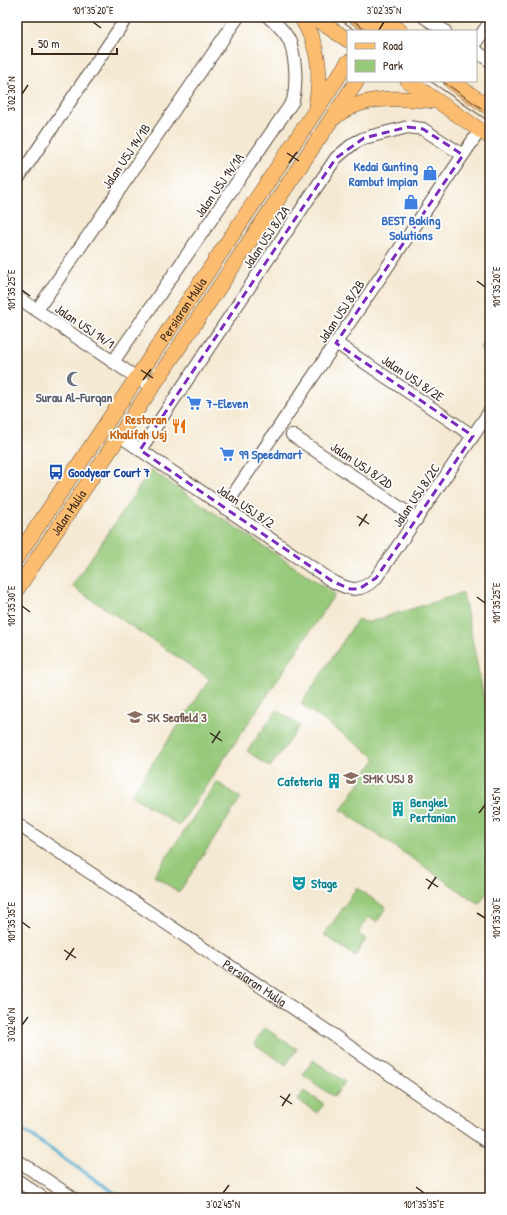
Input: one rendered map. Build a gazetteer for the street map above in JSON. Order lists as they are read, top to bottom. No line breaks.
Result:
{"streets":{"main road":["Persiaran Mulia","Jalan Mulia"],"street":["Jalan USJ 14/1B","Jalan USJ 14/1A","Jalan USJ 8/2A","Jalan USJ 8/2B","Jalan USJ 14/1","Jalan USJ 8/2E","Jalan USJ 8/2D","Jalan USJ 8/2C","Jalan USJ 8/2"]},"crossings":[["Jalan USJ 14/1B","Jalan USJ 14/1"],["Jalan USJ 14/1A","Jalan USJ 14/1"],["Jalan USJ 8/2A","Jalan USJ 8/2B"],["Jalan USJ 8/2A","Jalan USJ 8/2"],["Persiaran Mulia","Jalan USJ 14/1"],["Persiaran Mulia","Jalan USJ 8/2"],["Persiaran Mulia","Jalan Mulia"],["Jalan USJ 8/2B","Jalan USJ 8/2E"],["Jalan USJ 8/2B","Jalan USJ 8/2"],["Jalan USJ 8/2E","Jalan USJ 8/2C"],["Jalan USJ 8/2D","Jalan USJ 8/2C"],["Jalan USJ 8/2C","Jalan USJ 8/2"],["Jalan USJ 8/2","Jalan Mulia"]],"places":{"shop":["Kedai Gunting Rambut Impian","BEST Baking Solutions"],"mosque":["Surau Al-Furqan"],"supermarket":["7-Eleven","99 Speedmart"],"restaurant":["Restoran Khalifah Usj"],"bus stop":["Goodyear Court 7"],"school or university":["SK Seafield 3","SMK USJ 8"],"building":["Cafeteria","Bengkel Pertanian"],"theatre":["Stage"]},"legend":["Road","Park"],"scale_bar":"50 m","coordinates":["101°35'20\"E","3°02'35\"N","3°02'30\"N","101°35'25\"E","101°35'30\"E","3°02'45\"N","101°35'35\"E","3°02'40\"N"]}
